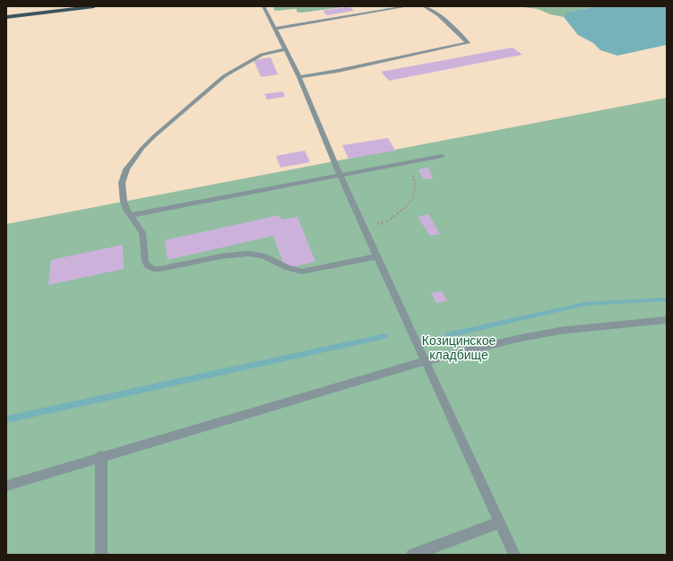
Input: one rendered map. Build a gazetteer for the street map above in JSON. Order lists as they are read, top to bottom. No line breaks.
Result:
{"parks":["Козицинское кладбище"]}
